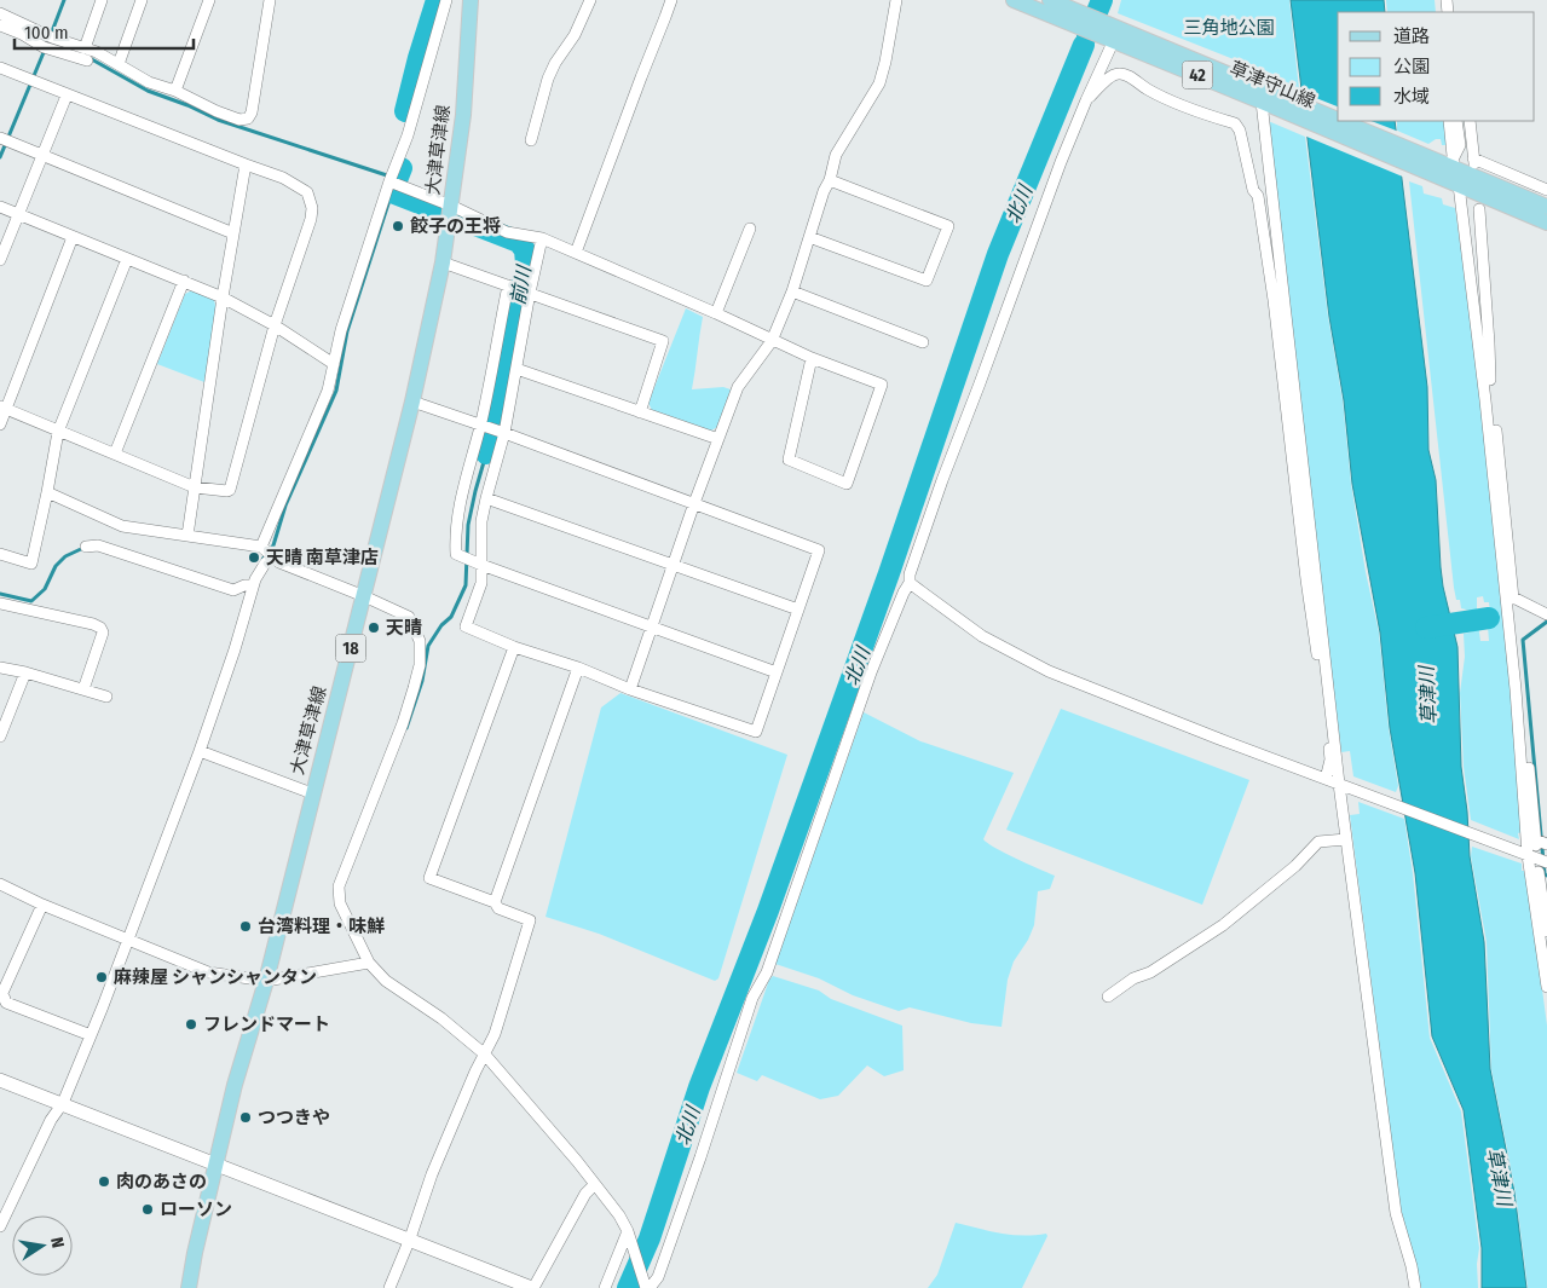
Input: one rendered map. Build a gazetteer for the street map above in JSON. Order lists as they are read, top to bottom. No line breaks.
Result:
{"streets":{"main road":["42","草津守山線","大津草津線","18"]},"water":["北川","前川","草津川"],"parks":["三角地公園"],"places":["餃子の王将","天晴 南草津店","天晴","台湾料理・味鮮","麻辣屋 シャンシャンタン","フレンドマート","つつきや","肉のあさの","ローソン"],"legend":["道路","公園","水域"],"scale_bar":"100 m","north":"right"}
